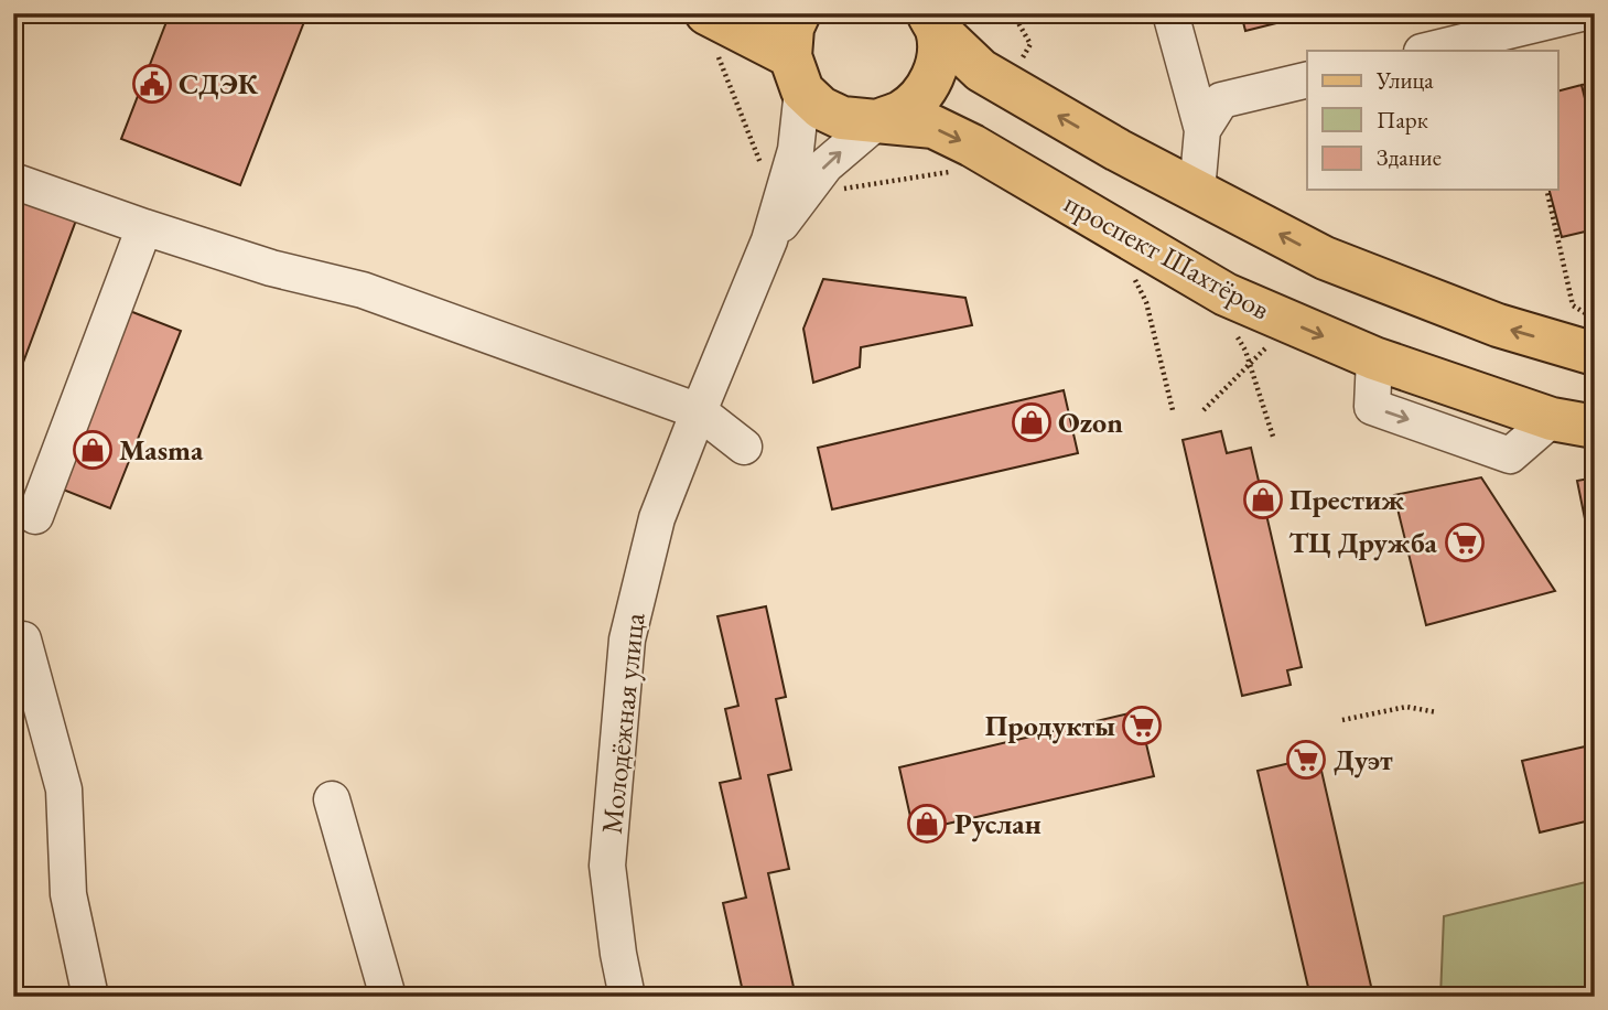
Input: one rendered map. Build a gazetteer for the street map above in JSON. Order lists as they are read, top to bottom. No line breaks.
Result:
{"streets":{"main road":["проспект Шахтёров"],"street":["Молодёжная улица"]},"crossings":[["проспект Шахтёров","Молодёжная улица"]],"places":{"public building":["СДЭК"],"shop":["Ozon","Masma","Престиж","Руслан"],"supermarket":["ТЦ Дружба","Продукты","Дуэт"]},"legend":["Улица","Парк","Здание"]}
